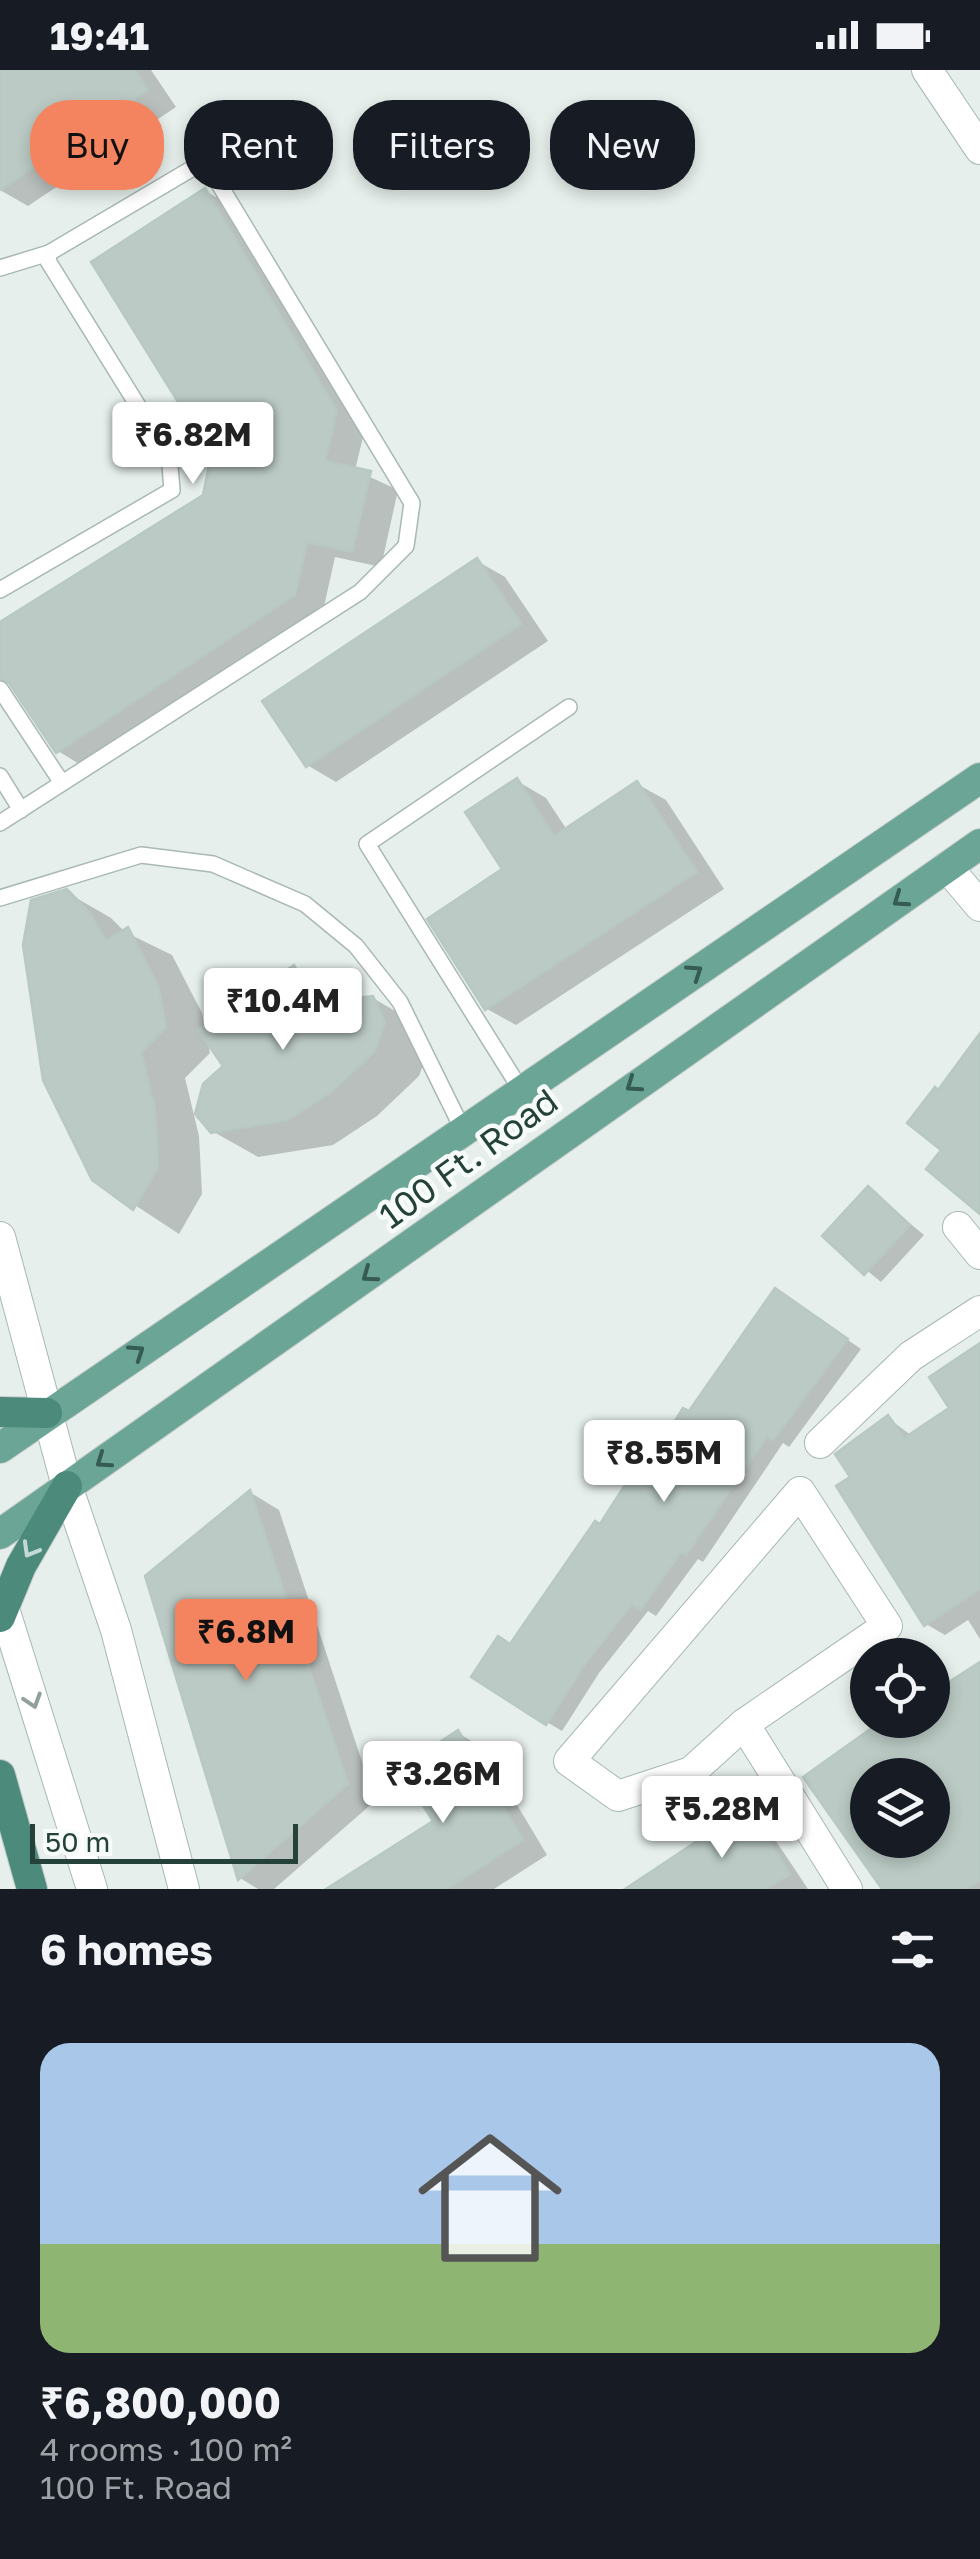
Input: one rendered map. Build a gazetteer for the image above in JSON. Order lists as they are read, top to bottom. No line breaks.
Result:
{"streets":{"main road":["100 Ft. Road"]},"scale_bar":"50 m","page":{"status":"19:41","chip":["Buy","Rent","Filters","New"],"price":["₹6.82M","₹10.4M","₹8.55M","₹6.8M","₹3.26M","₹5.28M"],"scale":"50 m","heading":"6 homes","list":[{"name":"₹6,800,000","note":"4 rooms · 100 m² · 100 Ft. Road"}]}}
